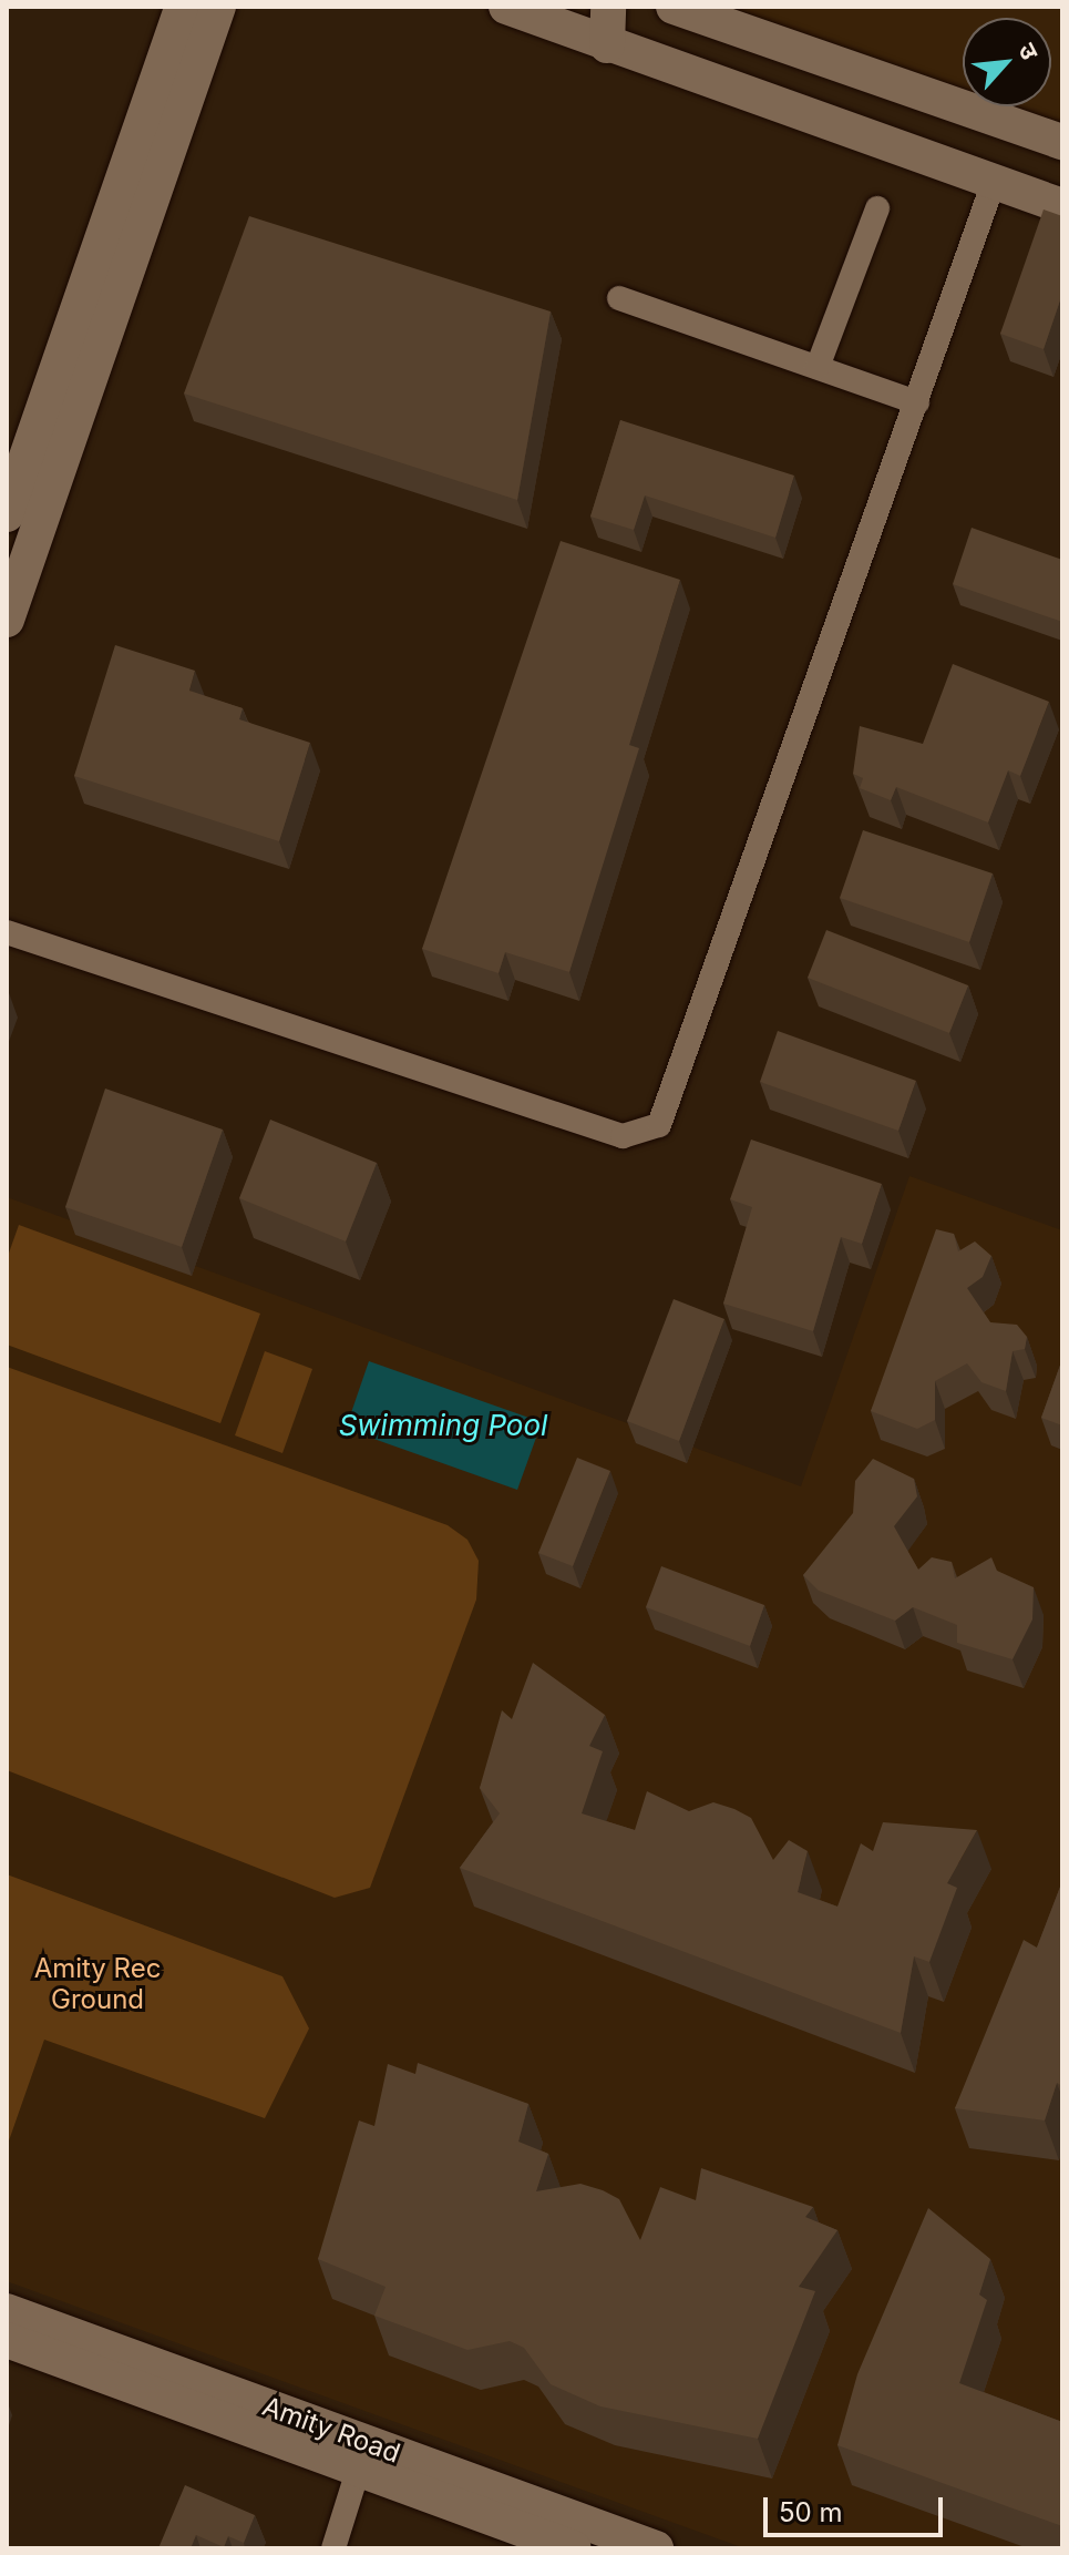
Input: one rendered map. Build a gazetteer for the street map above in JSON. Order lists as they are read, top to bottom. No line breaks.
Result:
{"streets":{"street":["Amity Road"]},"water":["Swimming Pool"],"parks":["Amity Rec Ground"],"scale_bar":"50 m","north":"top right"}
